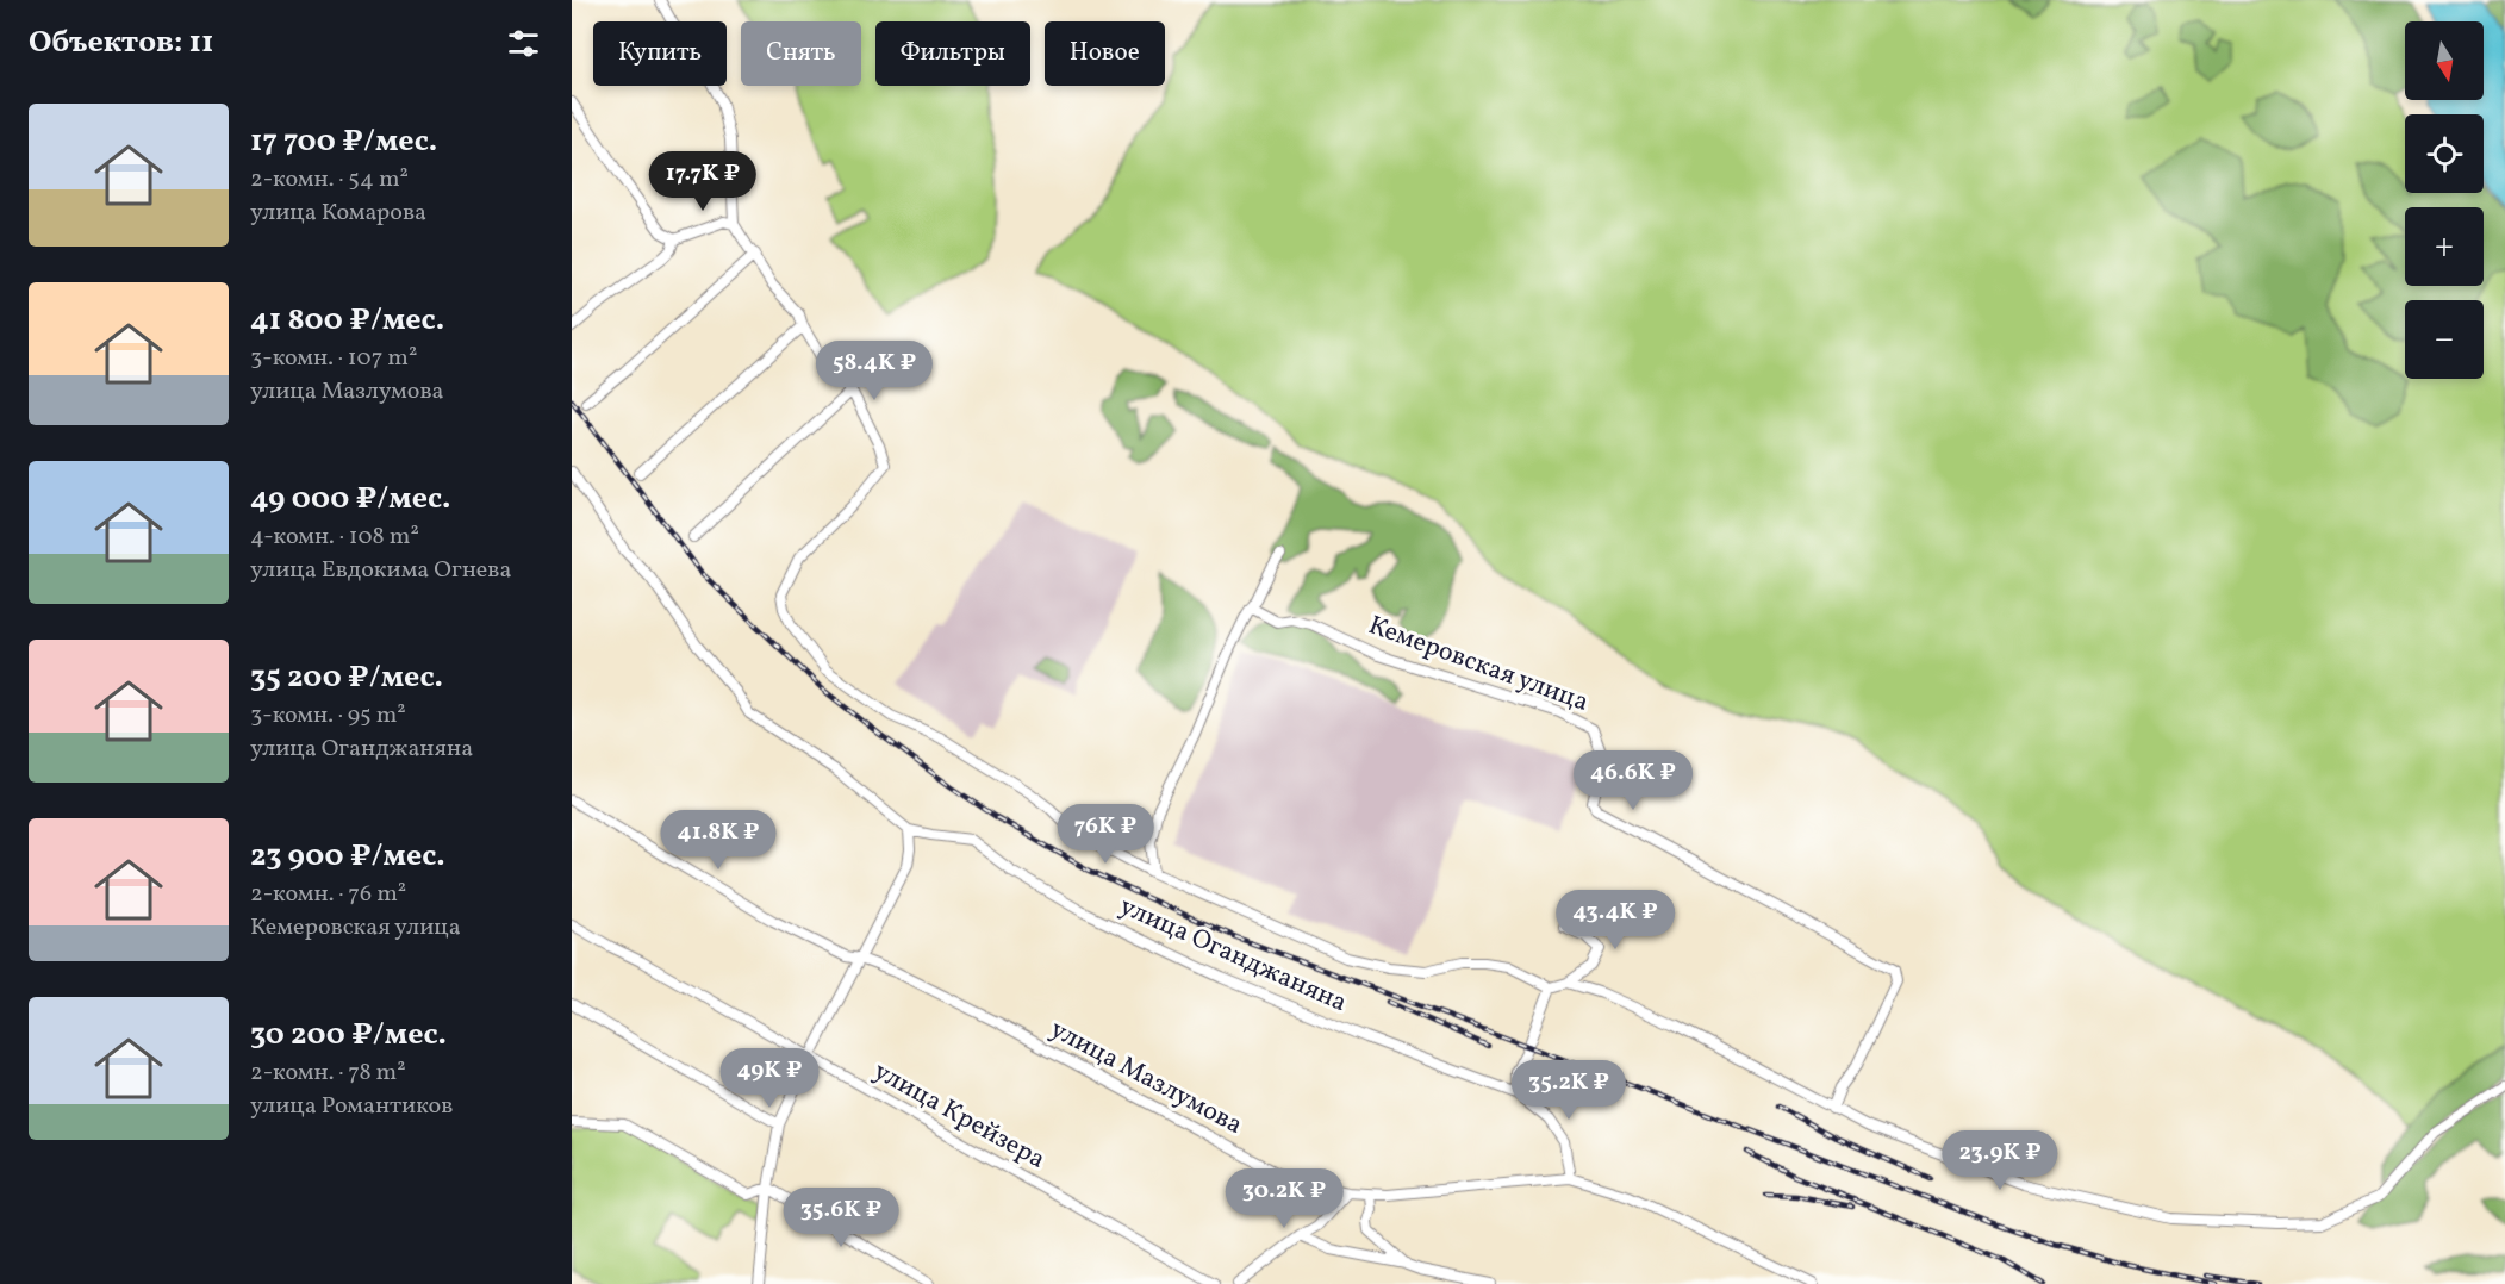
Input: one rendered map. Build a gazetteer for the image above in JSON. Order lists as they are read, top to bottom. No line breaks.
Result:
{"streets":{"street":["Кемеровская улица","улица Оганджаняна","улица Мазлумова","улица Крейзера"]},"crossings":[["улица Оганджаняна","улица Мазлумова"]],"north":"bottom","page":{"heading":"Объектов: 11","map_buttons":["+","−"],"chip":["Купить","Снять","Фильтры","Новое"],"list":[{"name":"17 700 ₽/мес.","note":"2-комн. · 54 m² · улица Комарова"},{"name":"41 800 ₽/мес.","note":"3-комн. · 107 m² · улица Мазлумова"},{"name":"49 000 ₽/мес.","note":"4-комн. · 108 m² · улица Евдокима Огнева"},{"name":"35 200 ₽/мес.","note":"3-комн. · 95 m² · улица Оганджаняна"},{"name":"23 900 ₽/мес.","note":"2-комн. · 76 m² · Кемеровская улица"},{"name":"30 200 ₽/мес.","note":"2-комн. · 78 m² · улица Романтиков"}],"price":["17.7K ₽","58.4K ₽","46.6K ₽","76K ₽","41.8K ₽","43.4K ₽","49K ₽","35.2K ₽","23.9K ₽","30.2K ₽","35.6K ₽"]}}
